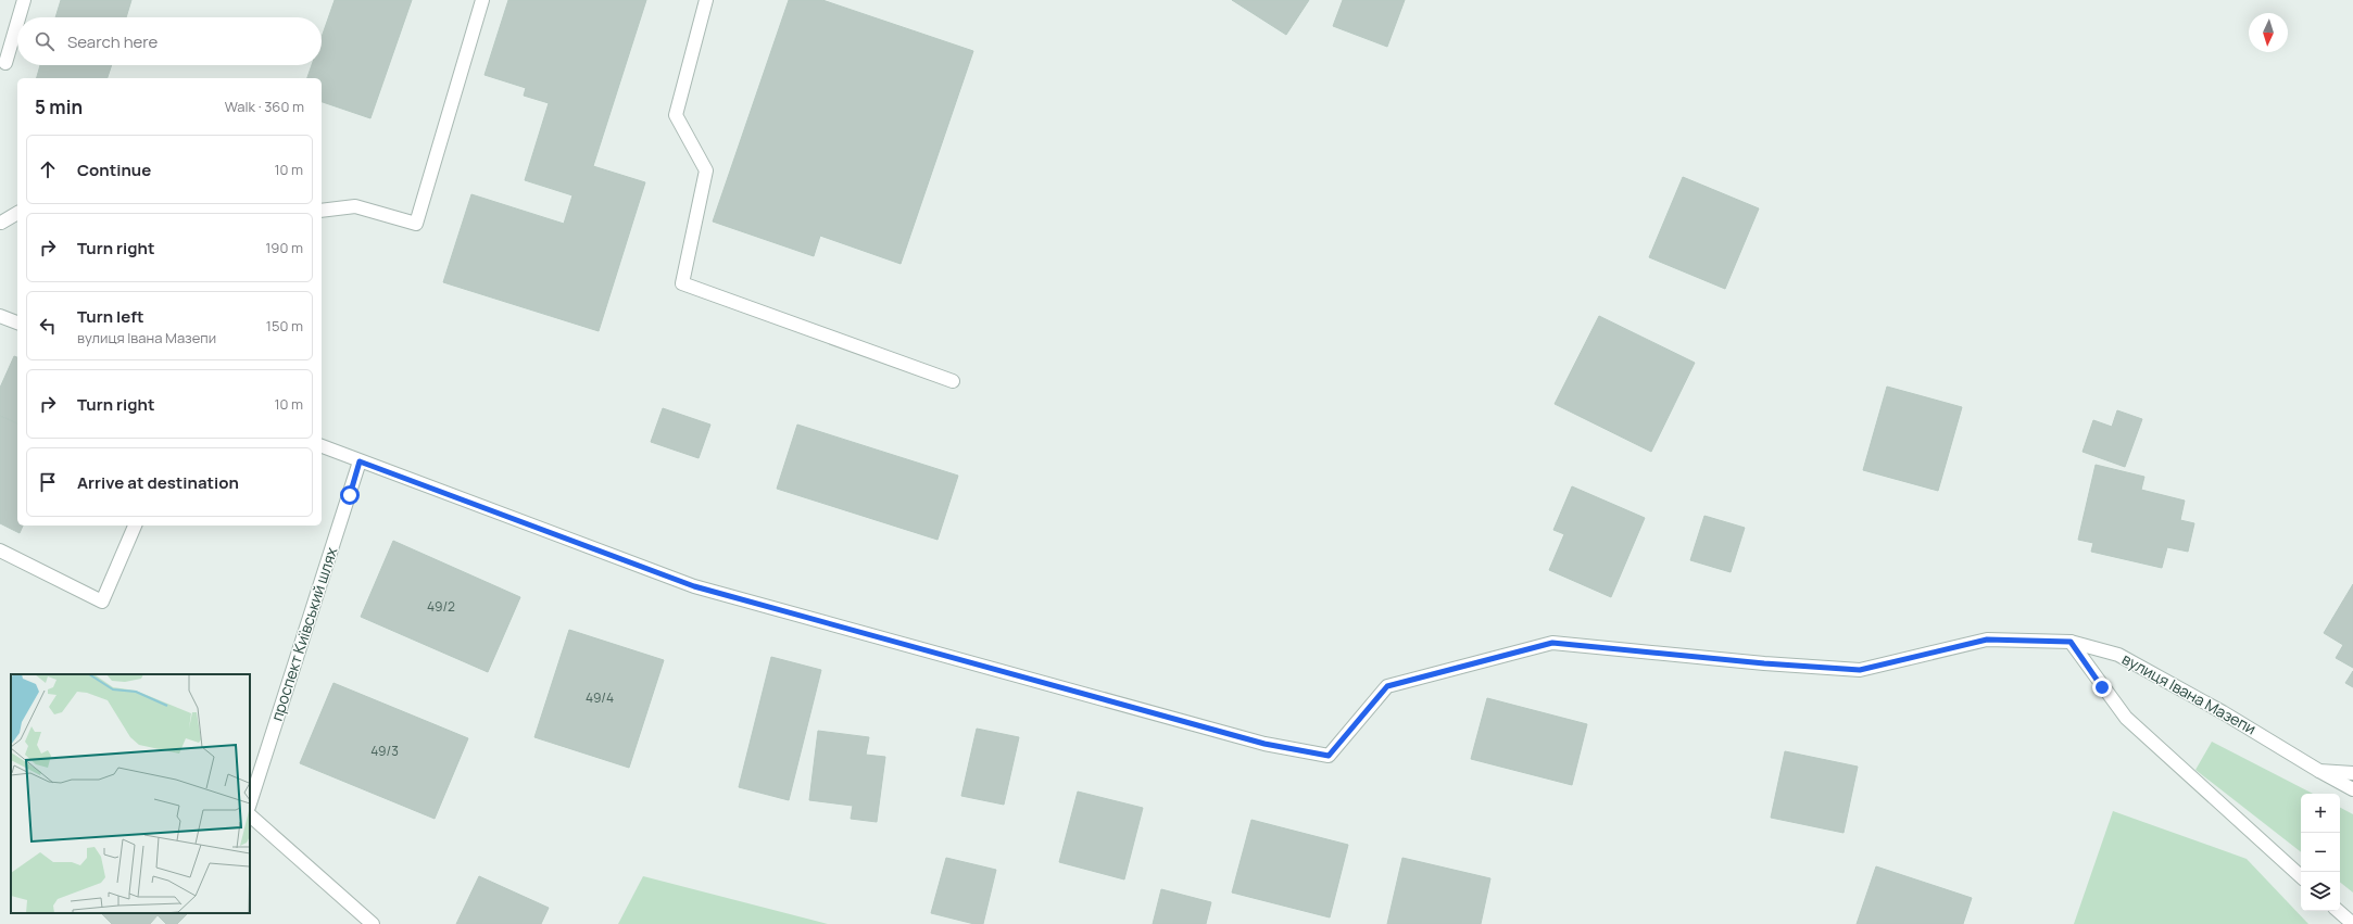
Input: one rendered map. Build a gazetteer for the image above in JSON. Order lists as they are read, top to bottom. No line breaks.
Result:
{"streets":{"street":["проспект Київський шлях","вулиця Івана Мазепи"]},"crossings":[["проспект Київський шлях","вулиця Івана Мазепи"]],"house_numbers":["49/2","49/4","49/3"],"north":"bottom","page":{"search":"Search here","heading":["5 min","Walk · 360 m"],"list":[["Continue","10 m"],["Turn right","190 m"],["Turn left","вулиця Івана Мазепи","150 m"],["Turn right","10 m"],"Arrive at destination"],"map_buttons":["+","−"]}}
